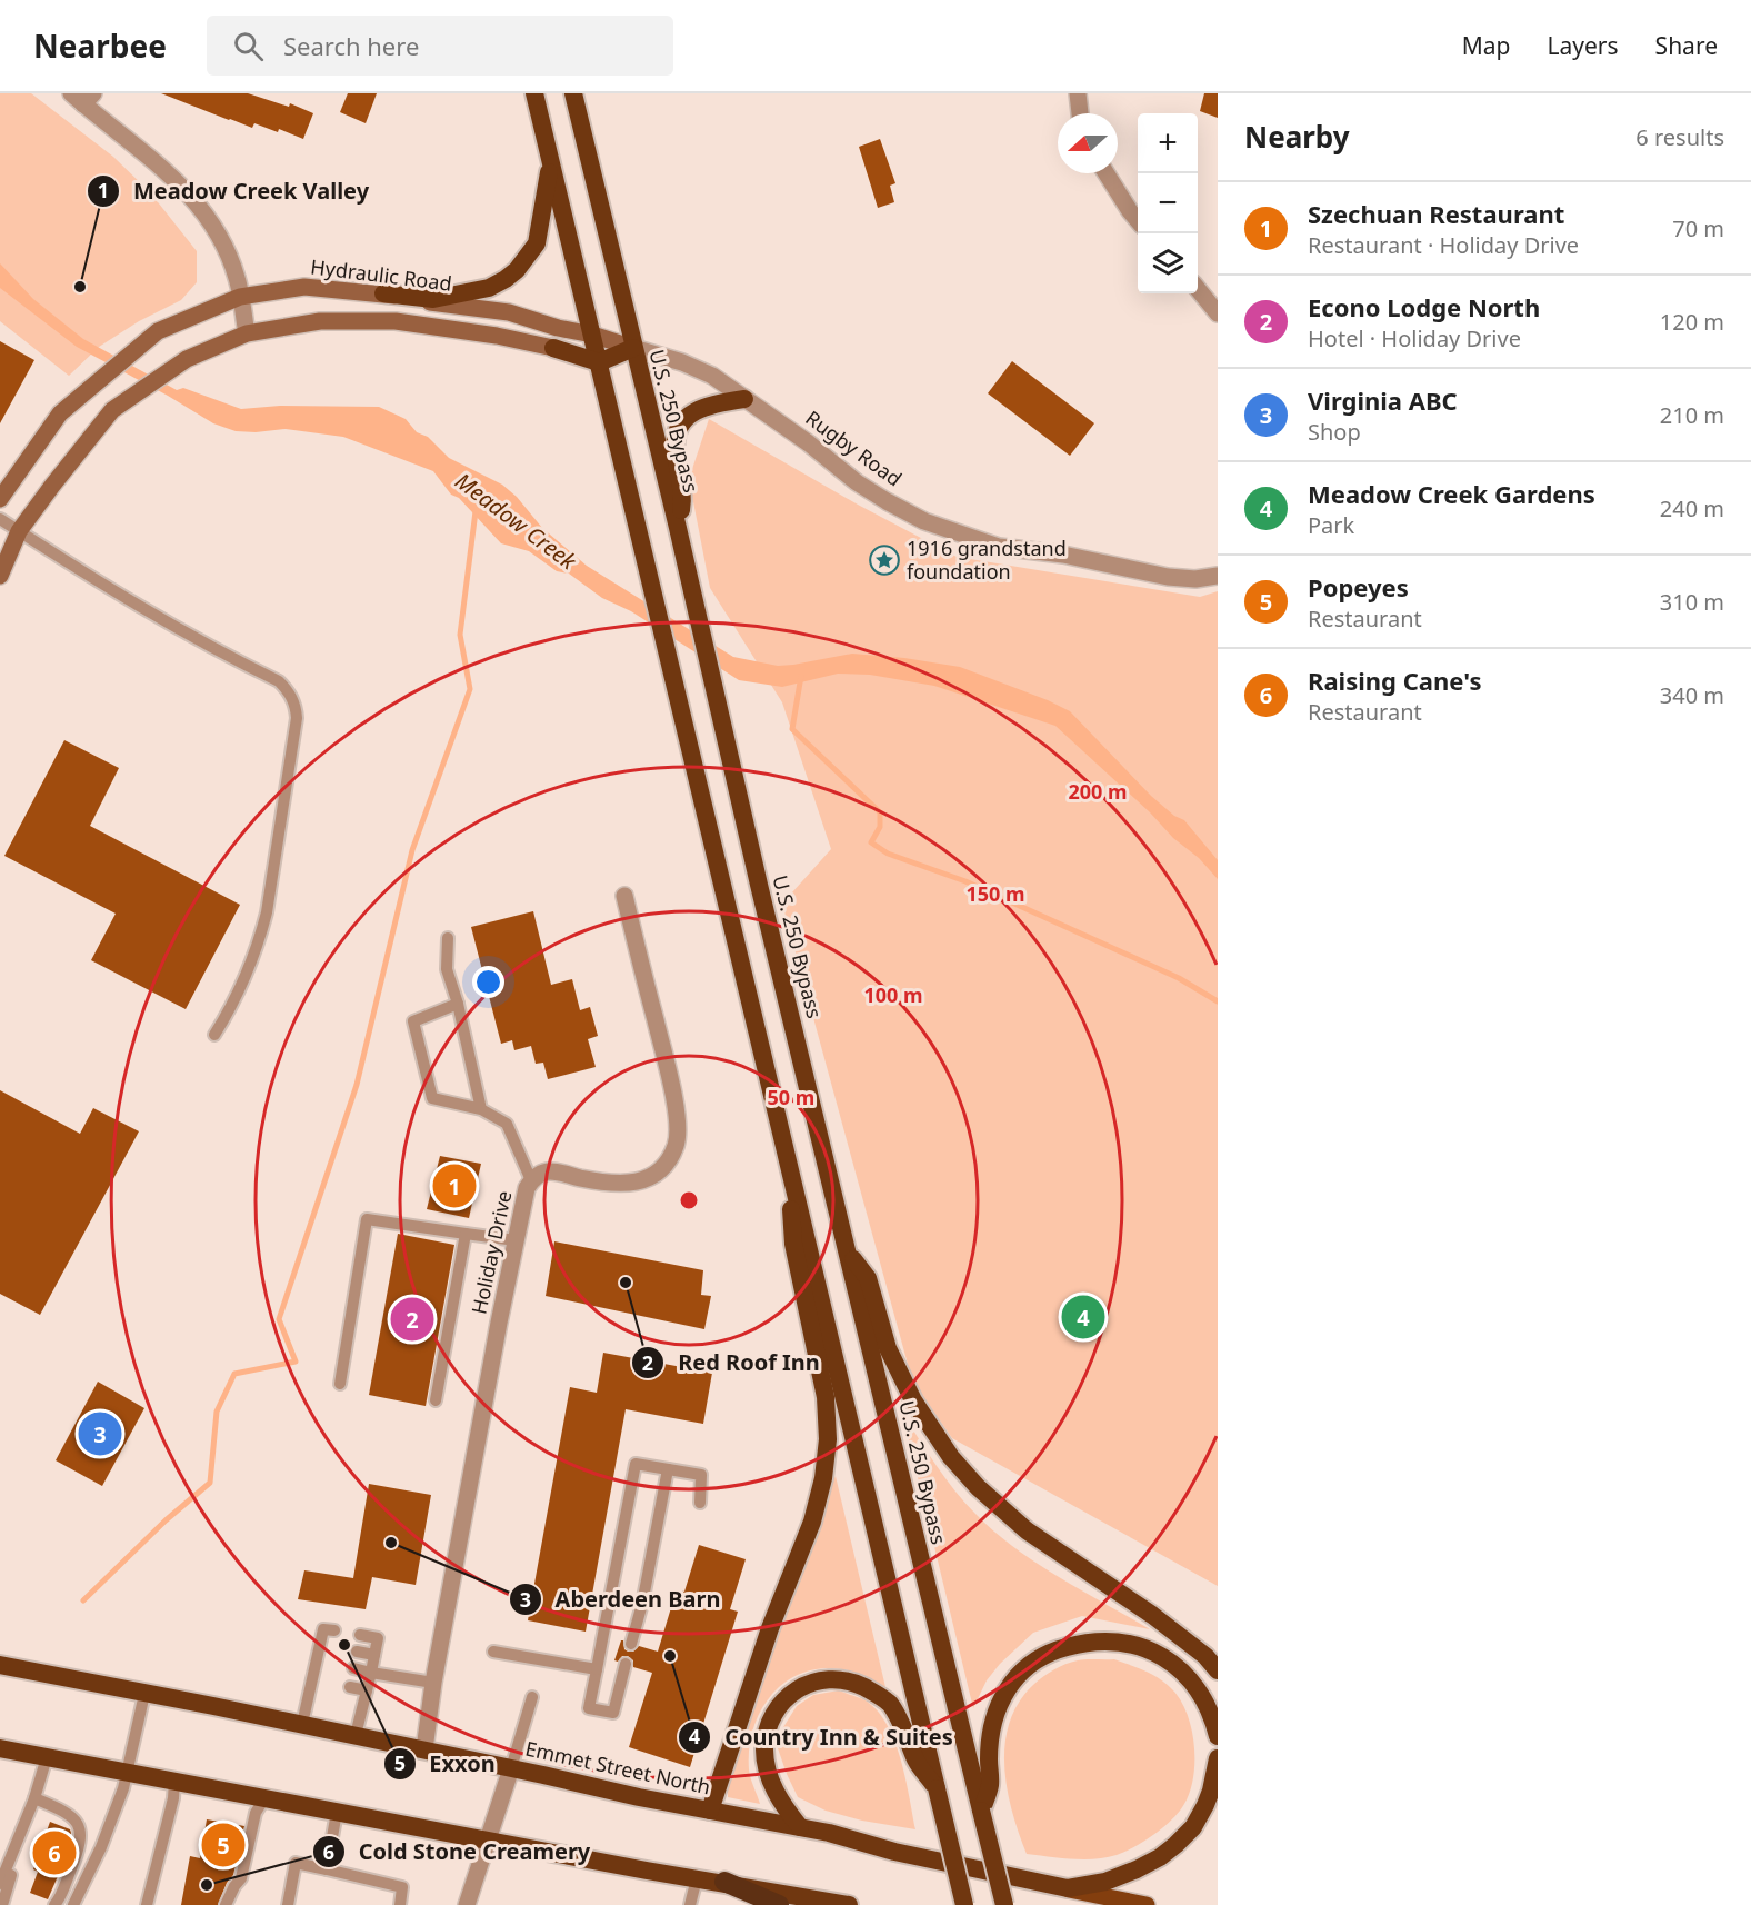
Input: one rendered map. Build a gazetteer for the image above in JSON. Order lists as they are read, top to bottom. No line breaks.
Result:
{"streets":{"highway":["U.S. 250 Bypass","Emmet Street North"],"main road":["Hydraulic Road"],"street":["Rugby Road","Holiday Drive"]},"crossings":[["Hydraulic Road","U.S. 250 Bypass"],["Hydraulic Road","Rugby Road"],["U.S. 250 Bypass","Rugby Road"],["Holiday Drive","Emmet Street North"]],"water":["Meadow Creek"],"places":{"other":["Meadow Creek Valley","Red Roof Inn","Aberdeen Barn","Exxon","Country Inn & Suites","Cold Stone Creamery"],"place":["1916 grandstand foundation"]},"north":"left","page":{"header":"Nearbee","search":"Search here","nav":["Map","Layers","Share"],"heading":["Nearby","6 results"],"map_buttons":["+","−"],"list":[{"mark":"1","name":"Szechuan Restaurant","note":"Restaurant · Holiday Drive","value":"70 m"},{"mark":"2","name":"Econo Lodge North","note":"Hotel · Holiday Drive","value":"120 m"},{"mark":"3","name":"Virginia ABC","note":"Shop","value":"210 m"},{"mark":"4","name":"Meadow Creek Gardens","note":"Park","value":"240 m"},{"mark":"5","name":"Popeyes","note":"Restaurant","value":"310 m"},{"mark":"6","name":"Raising Cane's","note":"Restaurant","value":"340 m"}],"pins":["1","4","2","3","5","6"]},"rings":["200 m","150 m","100 m","50 m"]}
